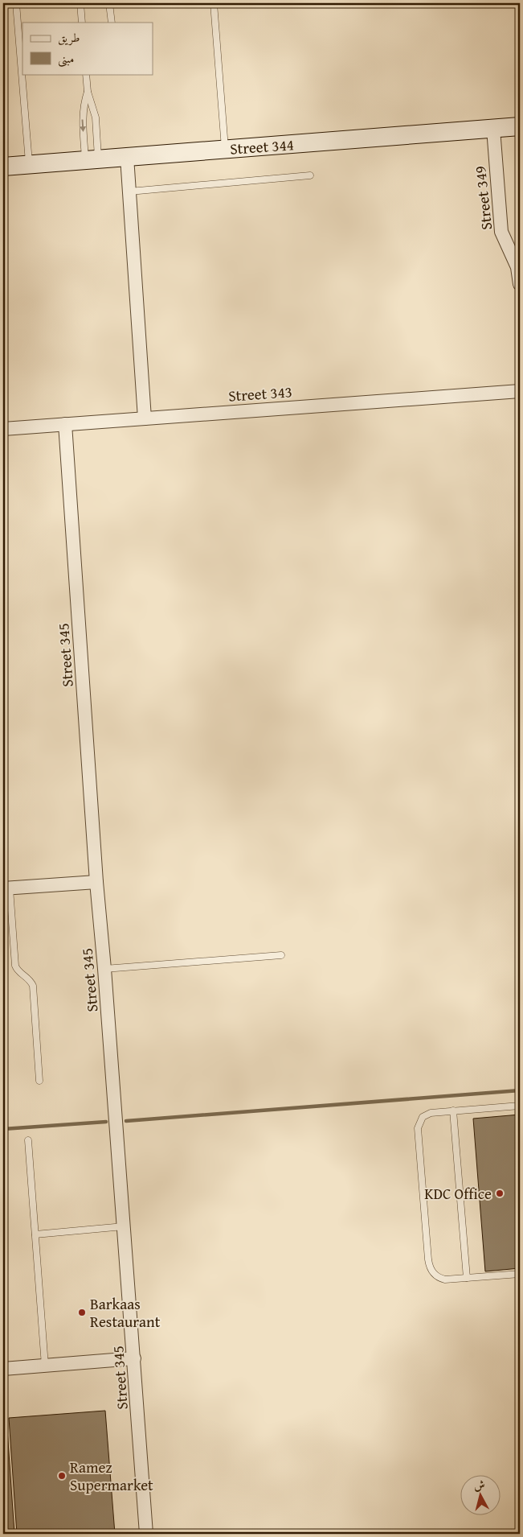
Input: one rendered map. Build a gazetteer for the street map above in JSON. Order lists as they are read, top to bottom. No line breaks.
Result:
{"streets":{"main road":["Street 344"],"street":["Street 349","Street 343","Street 345"]},"crossings":[["Street 344","Street 349"],["Street 343","Street 345"]],"places":["KDC Office","Barkaas Restaurant","Ramez Supermarket"],"legend":["طريق","مبنى"],"north":"top"}
